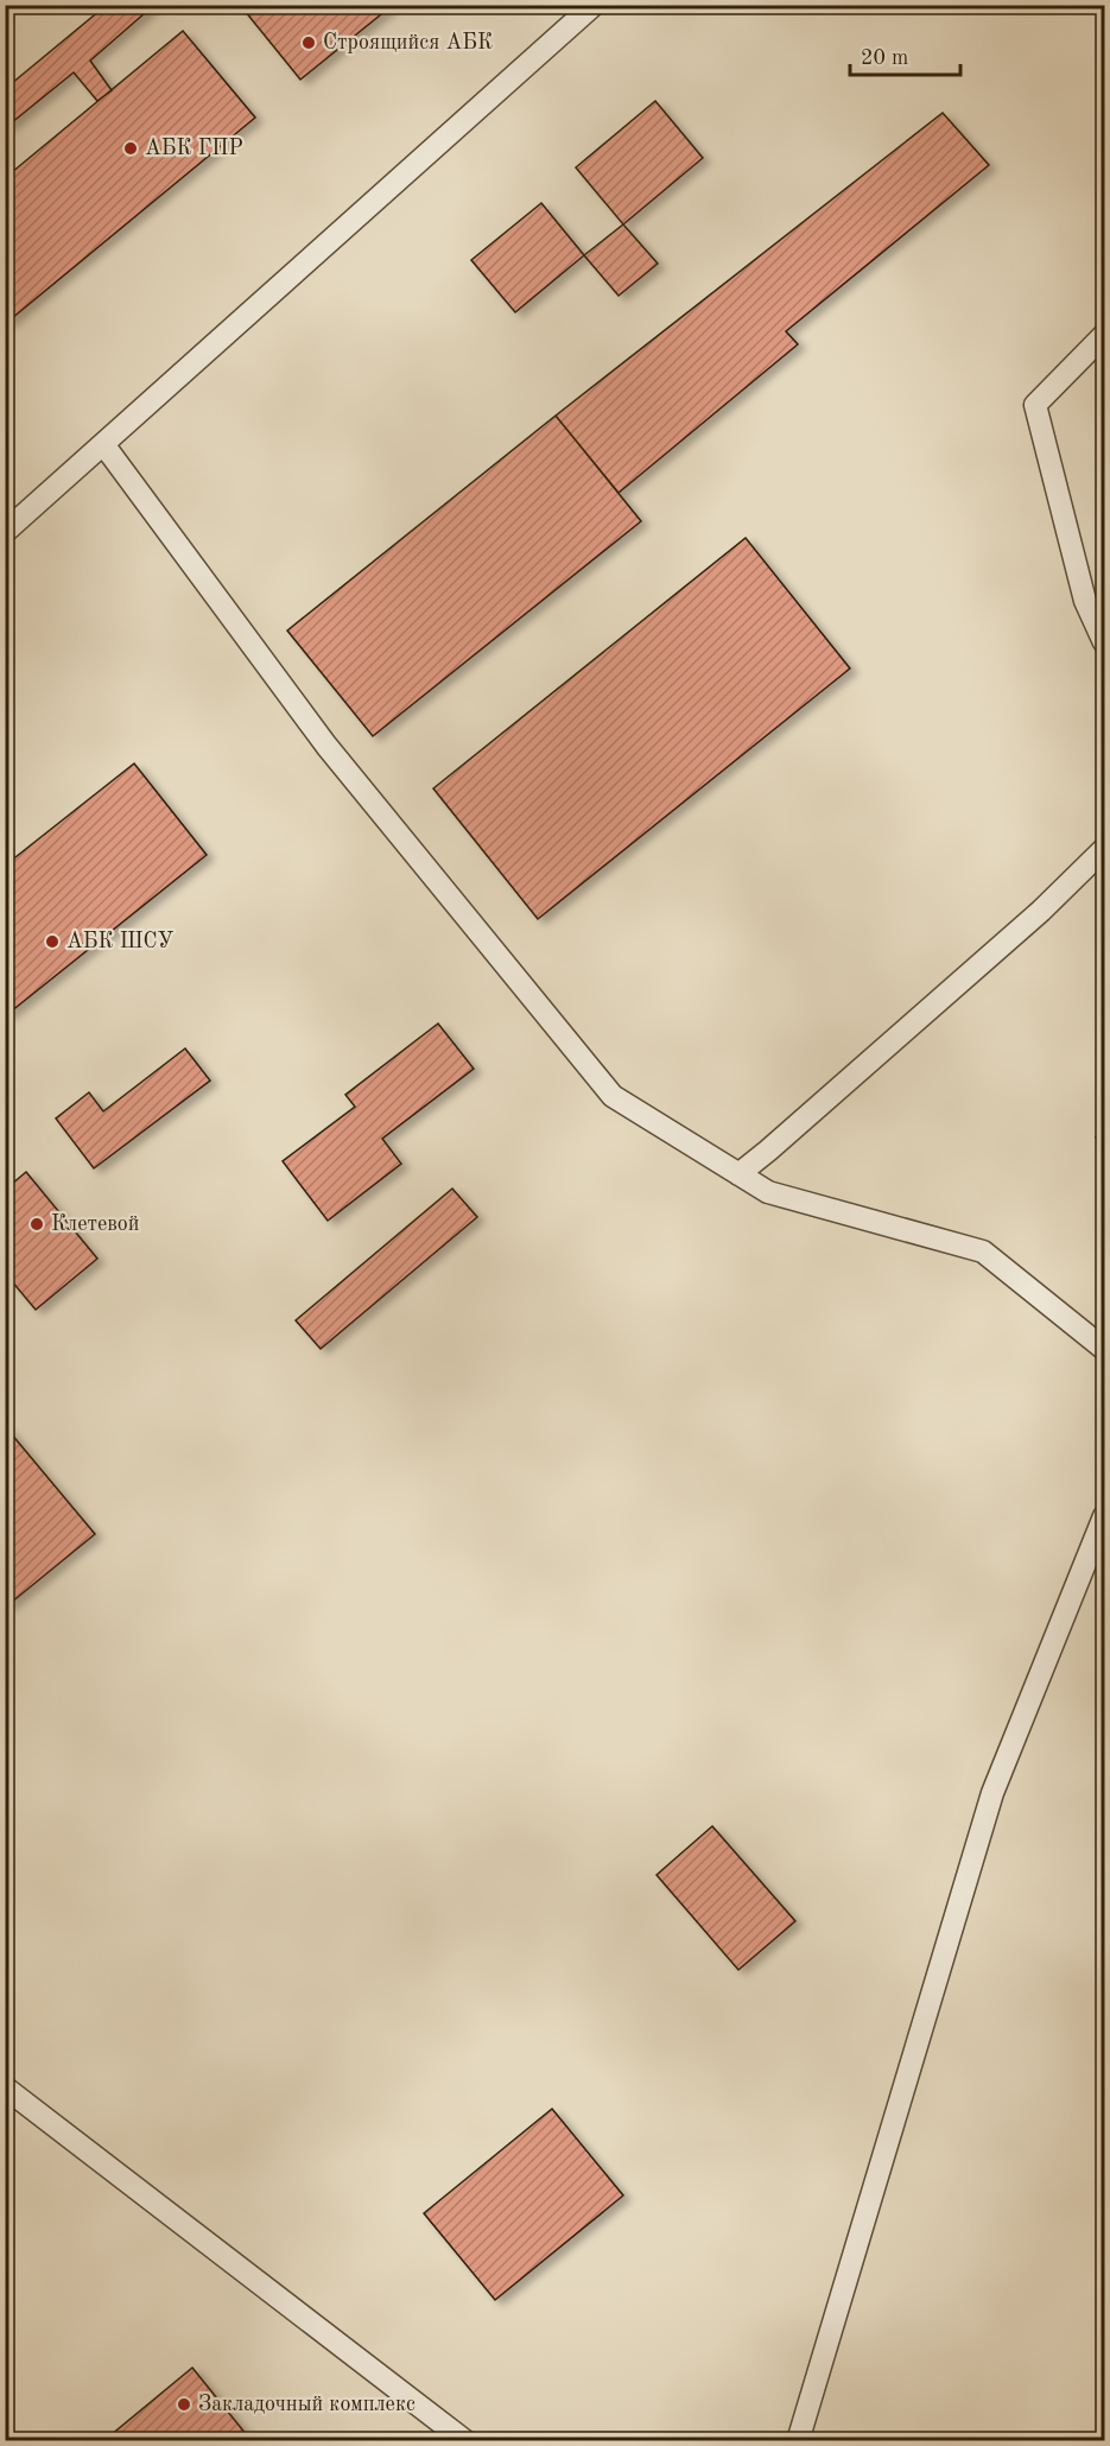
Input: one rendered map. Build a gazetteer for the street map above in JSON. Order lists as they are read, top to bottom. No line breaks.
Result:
{"places":["Строящийся АБК","АБК ГПР","АБК ШСУ","Клетевой","Закладочный комплекс"],"scale_bar":"20 m"}
